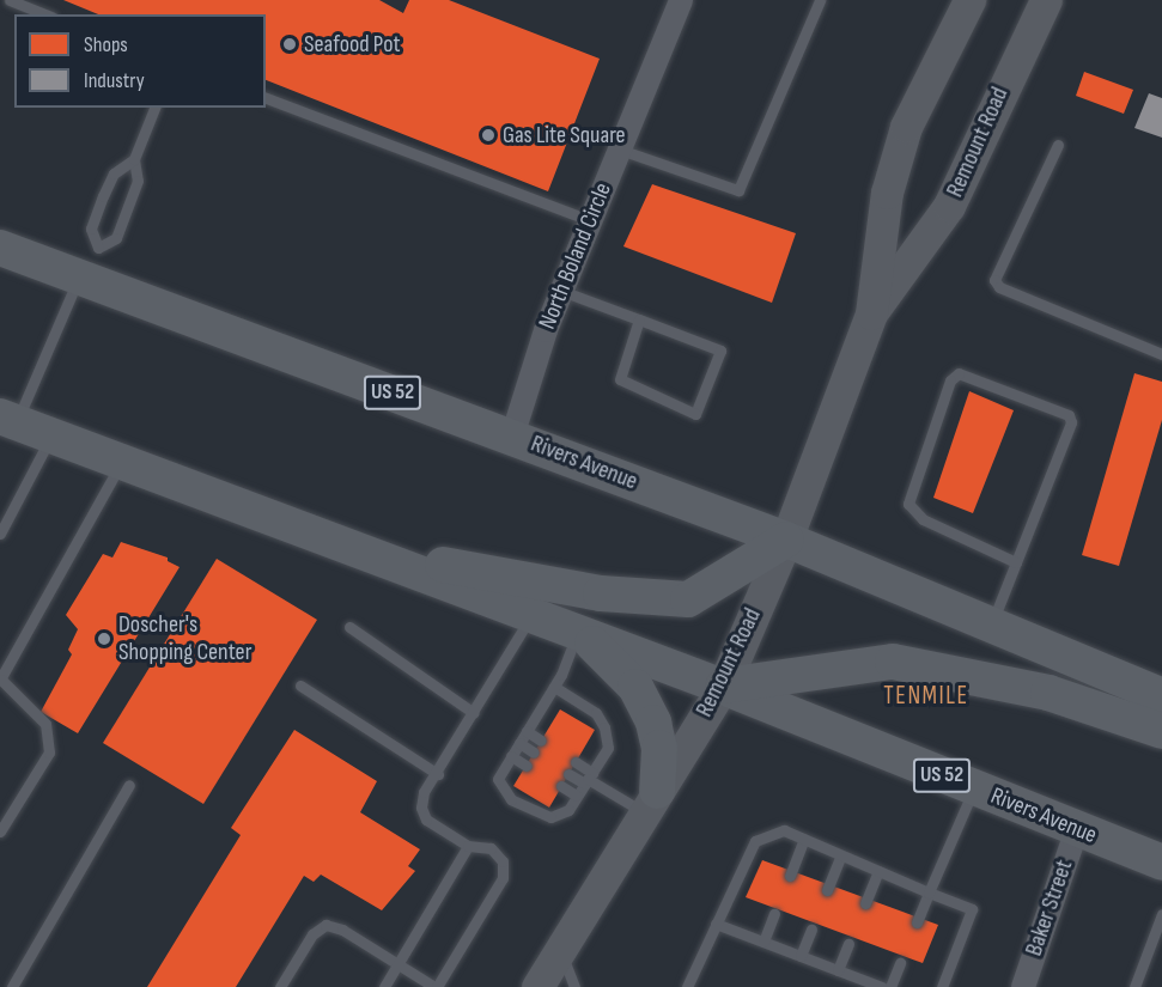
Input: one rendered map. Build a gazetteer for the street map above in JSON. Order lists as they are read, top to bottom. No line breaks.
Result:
{"streets":{"main road":["Remount Road","US 52","Rivers Avenue"],"street":["North Boland Circle","Baker Street"]},"crossings":[["Remount Road","Rivers Avenue"],["North Boland Circle","Rivers Avenue"],["Rivers Avenue","Baker Street"]],"districts":["TENMILE"],"places":["Seafood Pot","Gas Lite Square","Doscher's Shopping Center"],"legend":["Shops","Industry"]}
